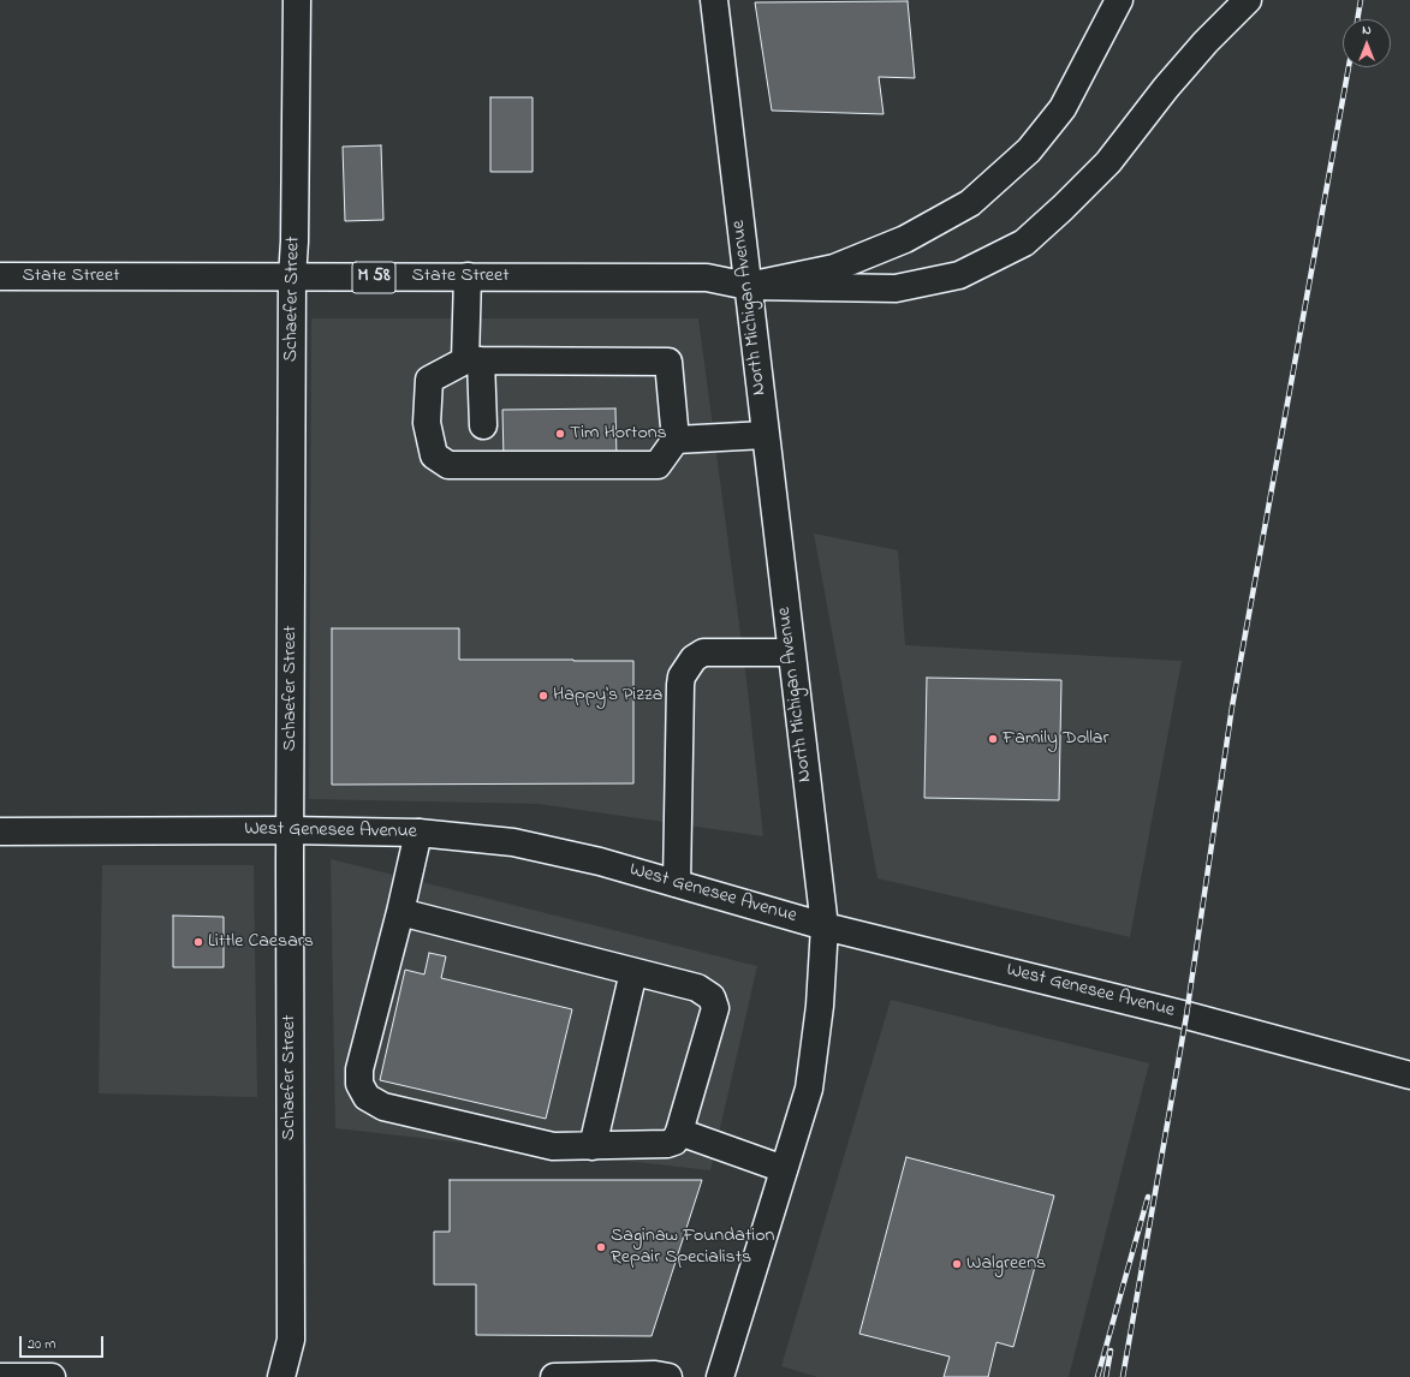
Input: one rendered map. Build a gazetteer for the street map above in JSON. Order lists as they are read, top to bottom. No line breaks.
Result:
{"streets":{"main road":["State Street","M 58","Schaefer Street","North Michigan Avenue","West Genesee Avenue"]},"crossings":[["State Street","Schaefer Street"],["State Street","North Michigan Avenue"],["Schaefer Street","West Genesee Avenue"],["North Michigan Avenue","West Genesee Avenue"]],"places":["Tim Hortons","Happy's Pizza","Family Dollar","Little Caesars","Saginaw Foundation Repair Specialists","Walgreens"],"scale_bar":"20 m","north":"top"}
